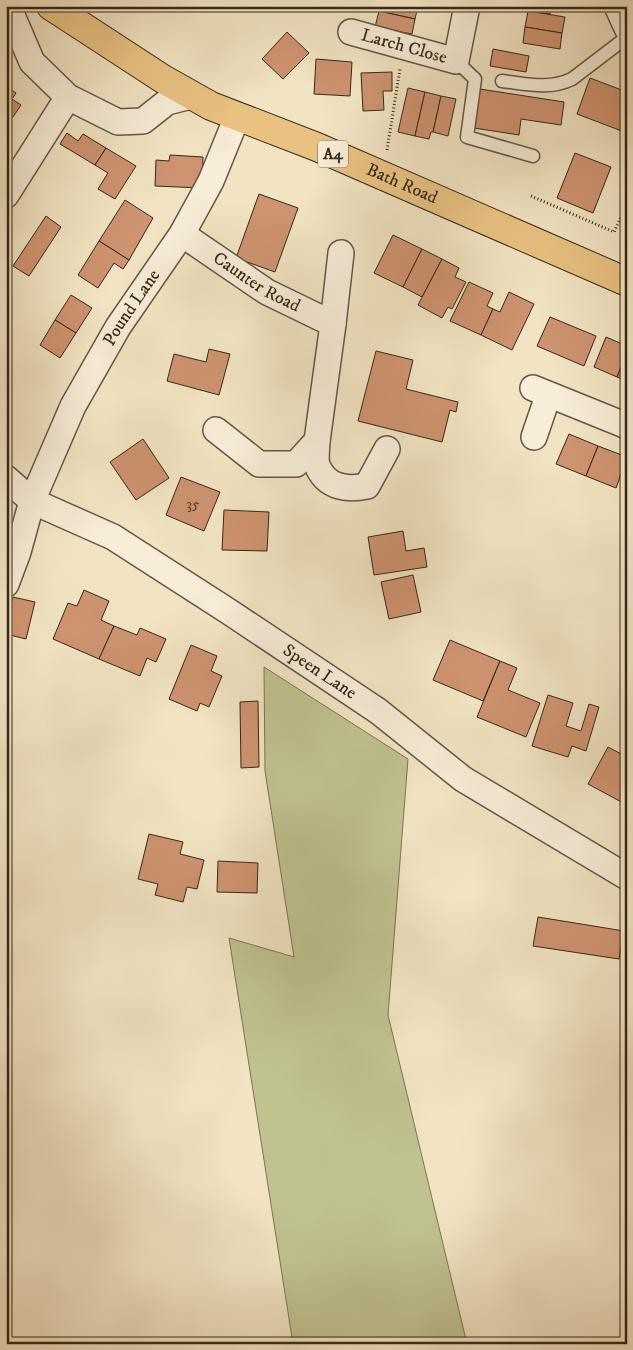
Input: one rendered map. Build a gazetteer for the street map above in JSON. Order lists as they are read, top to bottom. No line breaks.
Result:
{"streets":{"main road":["A4","Bath Road"],"street":["Larch Close","Caunter Road","Pound Lane","Speen Lane"]},"crossings":[["Bath Road","Pound Lane"],["Caunter Road","Pound Lane"],["Pound Lane","Speen Lane"]],"house_numbers":["35"]}
